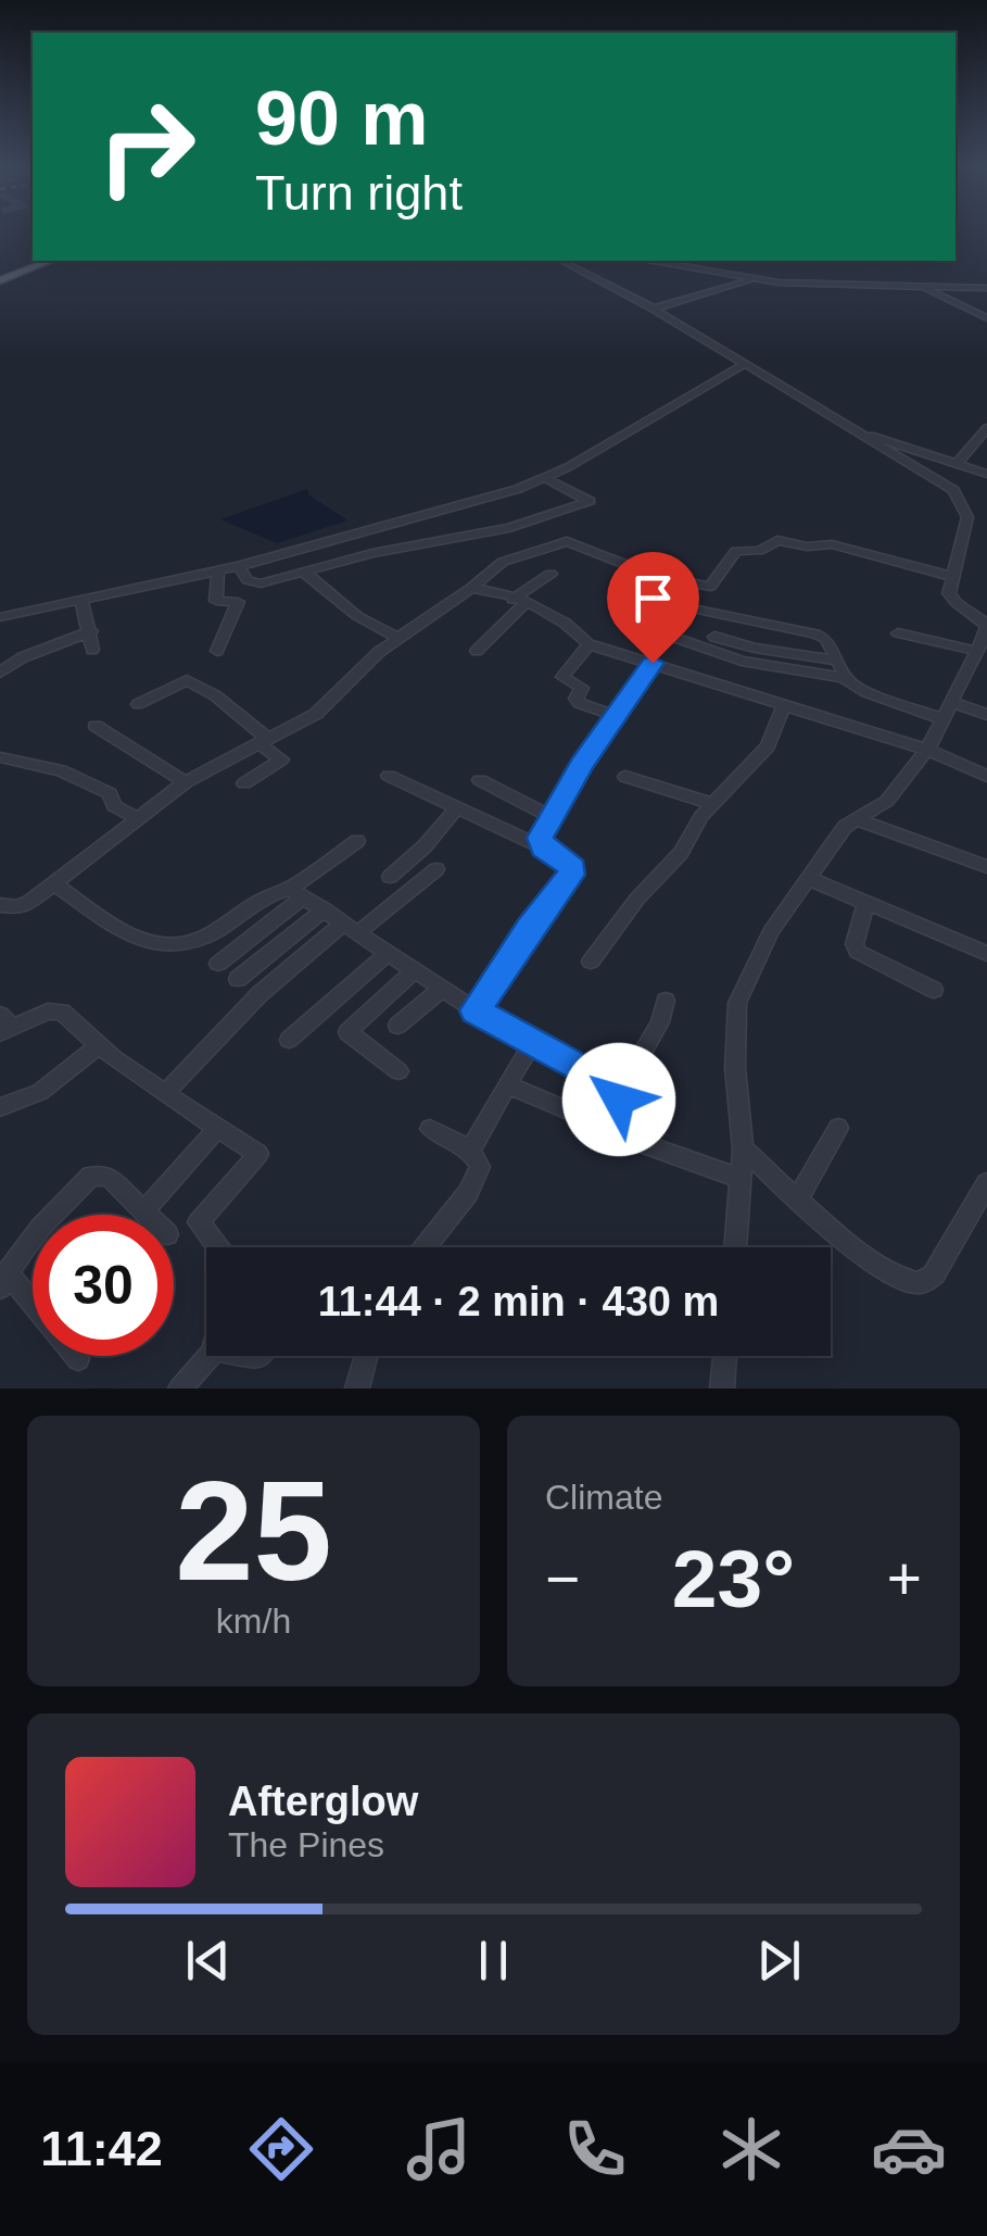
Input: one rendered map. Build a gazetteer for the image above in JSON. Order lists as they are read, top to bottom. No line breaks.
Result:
{"page":{"turn":["90 m","Turn right"],"limit":"30","trip":"11:44 · 2 min · 430 m","tile":[["25","km/h"],"Climate"],"heat":["−","23°","+"],"song":["Afterglow","The Pines"],"tabs":"11:42"}}
